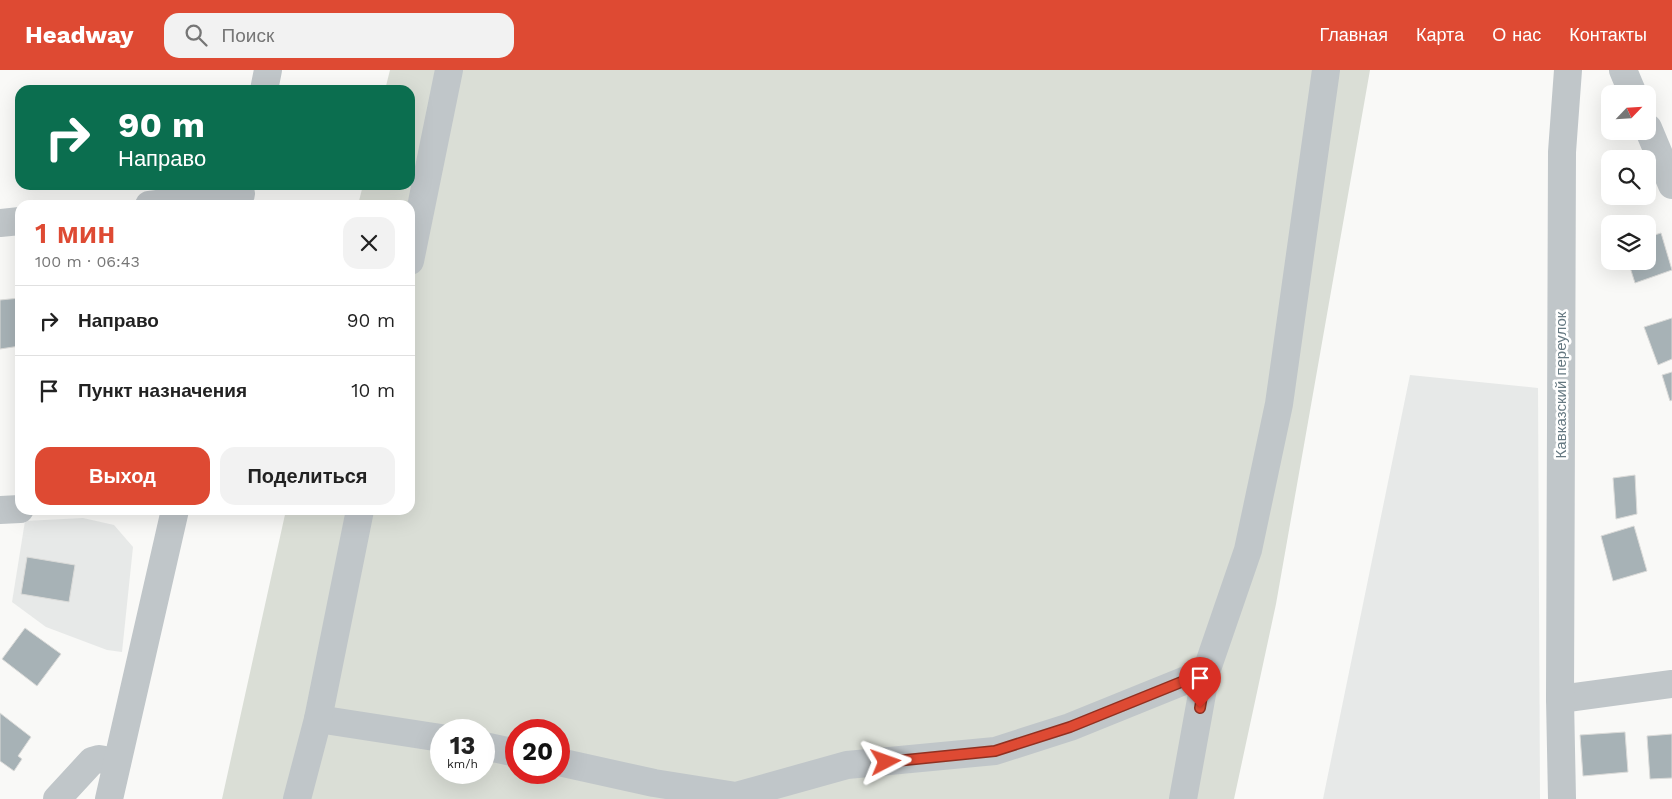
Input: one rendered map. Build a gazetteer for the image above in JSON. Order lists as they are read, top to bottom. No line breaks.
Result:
{"streets":{"street":["Кавказский переулок"]},"north":"top right","page":{"header":"Headway","search":"Поиск","nav":["Главная","Карта","О нас","Контакты"],"turn":["90 m","Направо"],"heading":["1 мин","100 m · 06:43"],"list":[{"name":"Направо","value":"90 m"},{"name":"Пункт назначения","value":"10 m"}],"buttons":["Выход","Поделиться"],"speed":"13 km/h","limit":"20"}}
